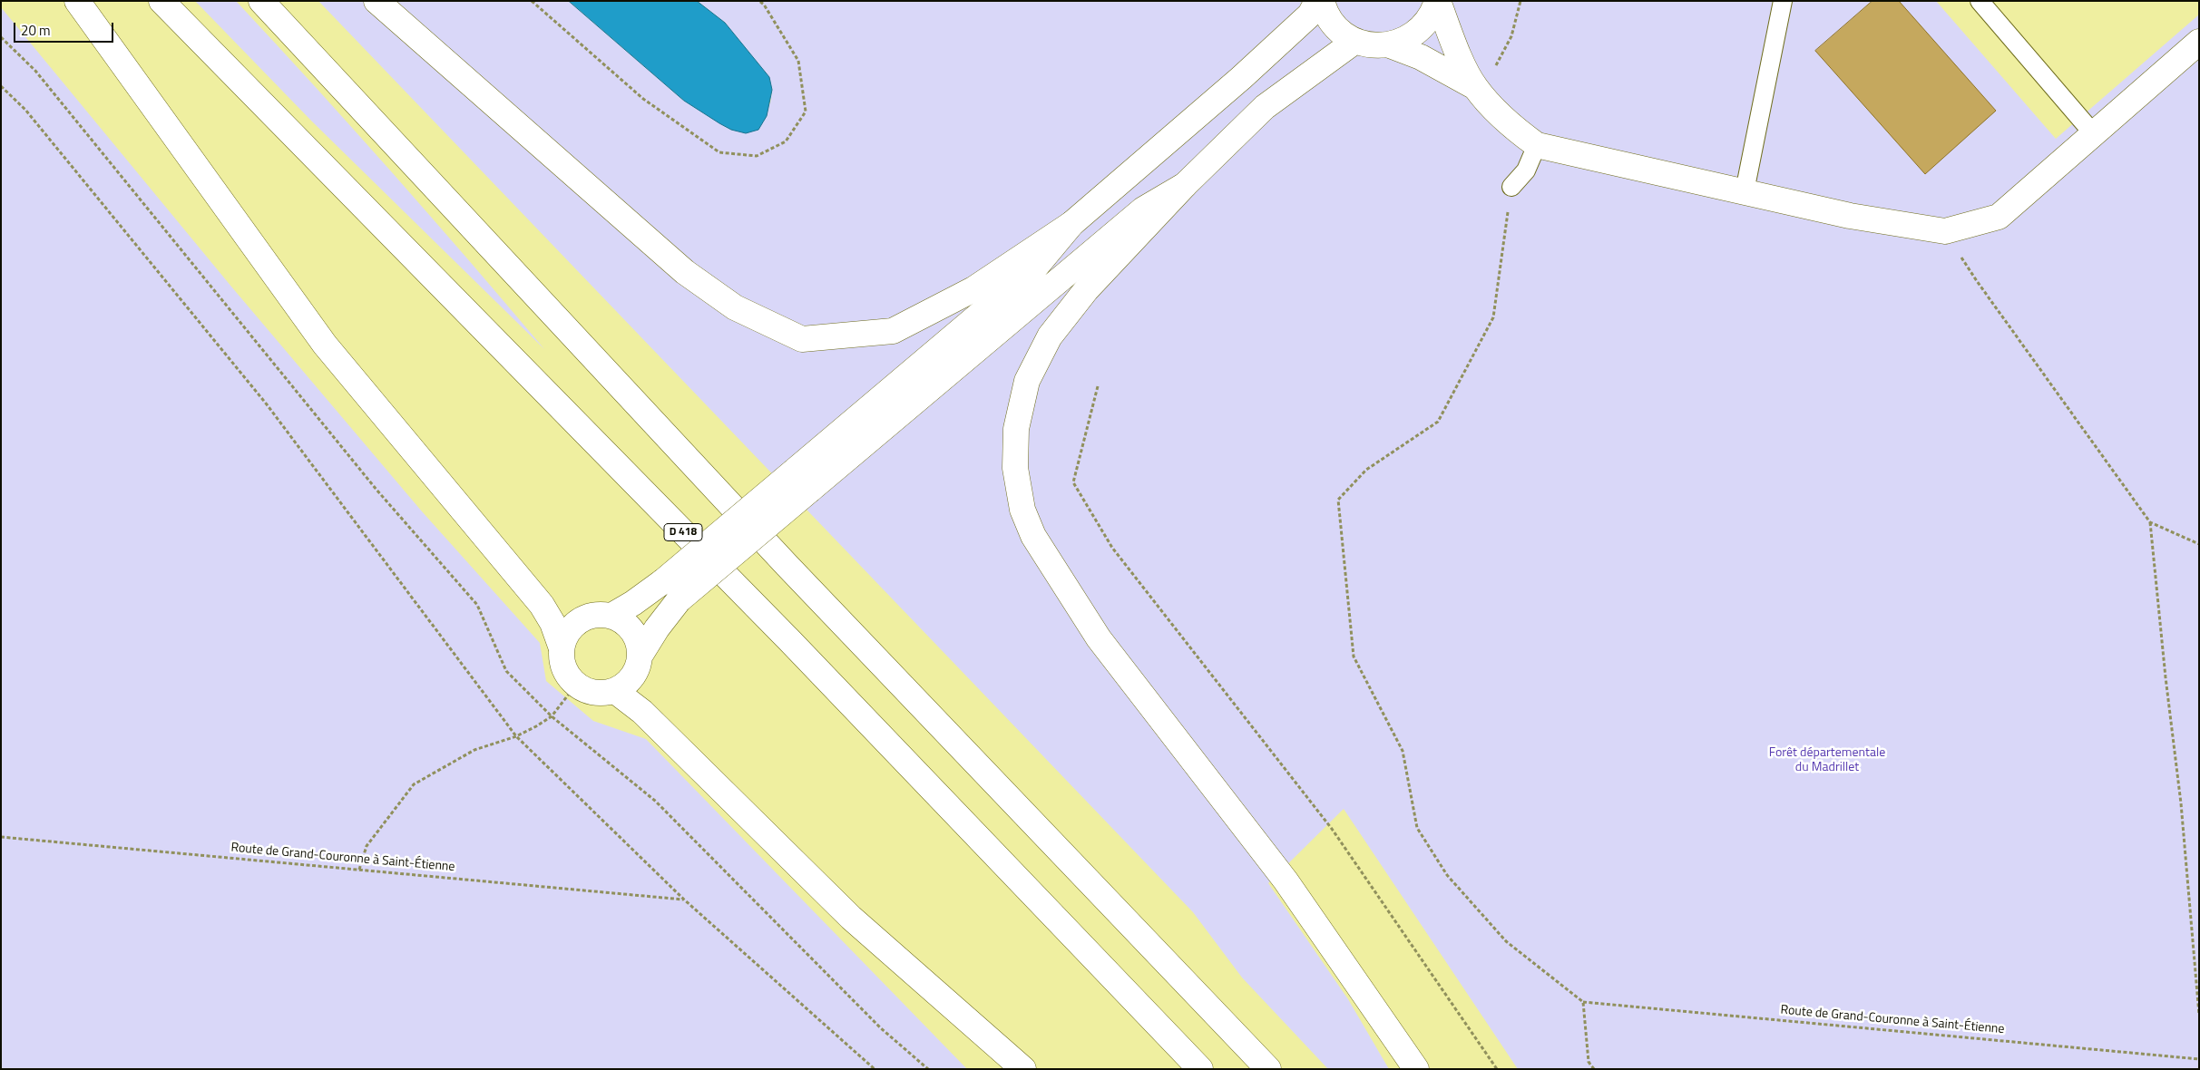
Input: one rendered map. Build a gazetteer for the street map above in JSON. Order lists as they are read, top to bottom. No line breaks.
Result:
{"streets":{"main road":["D 418"],"path":["Route de Grand-Couronne à Saint-Étienne"]},"parks":["Forêt départementale du Madrillet"],"scale_bar":"20 m"}
